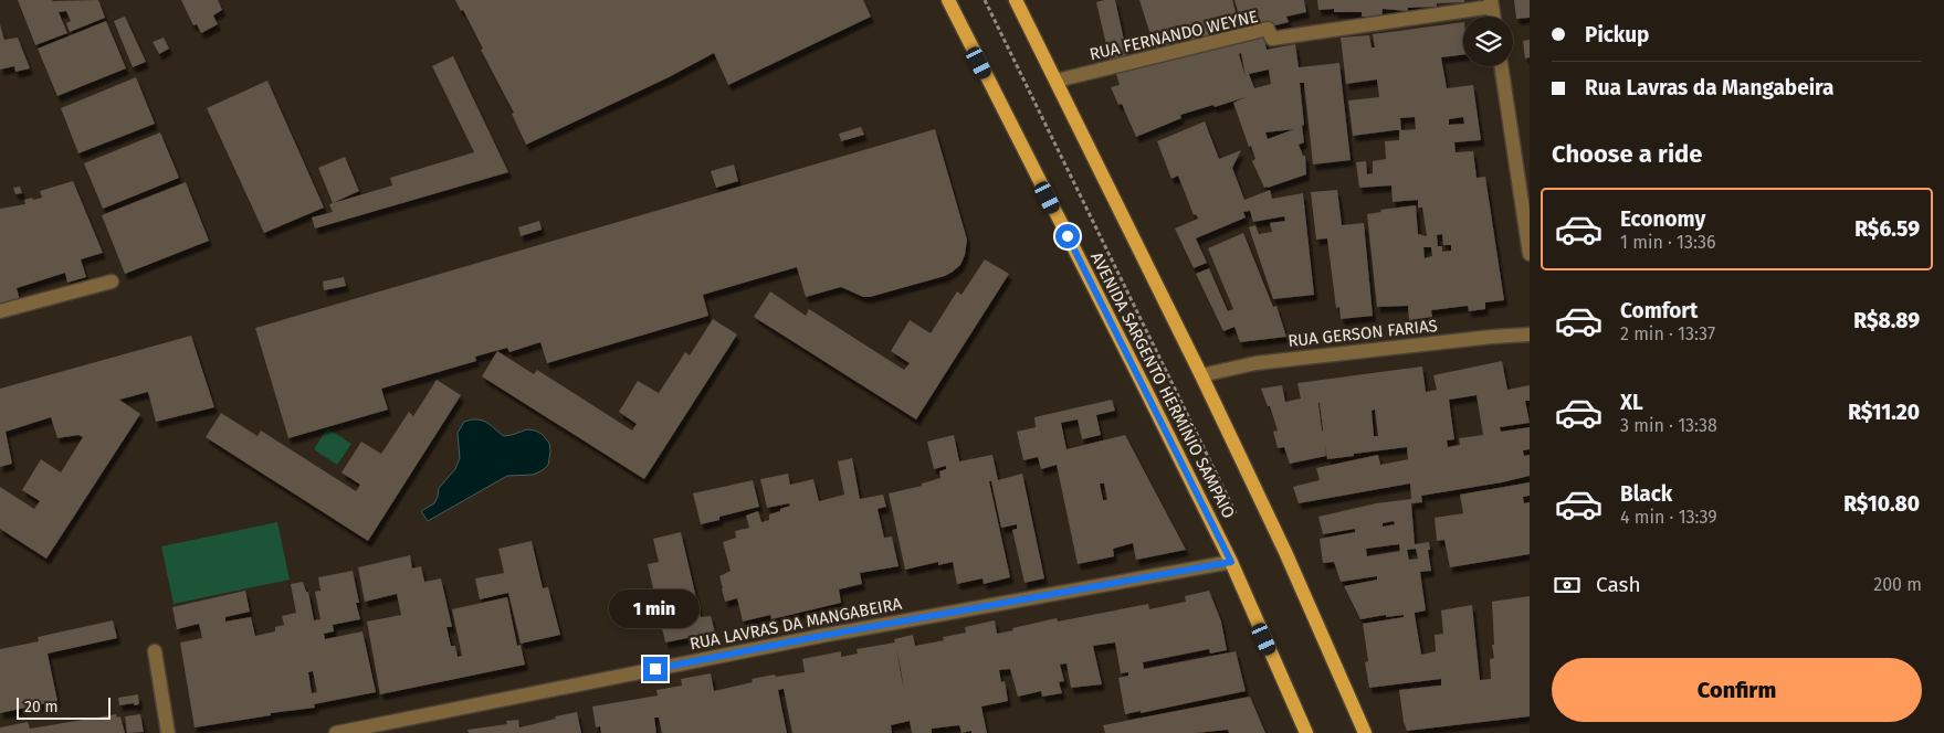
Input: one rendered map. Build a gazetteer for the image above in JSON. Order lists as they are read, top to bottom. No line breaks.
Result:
{"streets":{"main road":["AVENIDA SARGENTO HERMÍNIO SAMPAIO"],"street":["RUA FERNANDO WEYNE","RUA GERSON FARIAS","RUA LAVRAS DA MANGABEIRA"]},"crossings":[["AVENIDA SARGENTO HERMÍNIO SAMPAIO","RUA LAVRAS DA MANGABEIRA"]],"scale_bar":"20 m","page":{"banner":["Pickup","Rua Lavras da Mangabeira"],"heading":"Choose a ride","list":[{"name":"Economy","note":"1 min · 13:36","value":"R$6.59"},{"name":"Comfort","note":"2 min · 13:37","value":"R$8.89"},{"name":"XL","note":"3 min · 13:38","value":"R$11.20"},{"name":"Black","note":"4 min · 13:39","value":"R$10.80"}],"pay":["Cash","200 m"],"bubble":"1 min","buttons":"Confirm","scale":"20 m"}}
